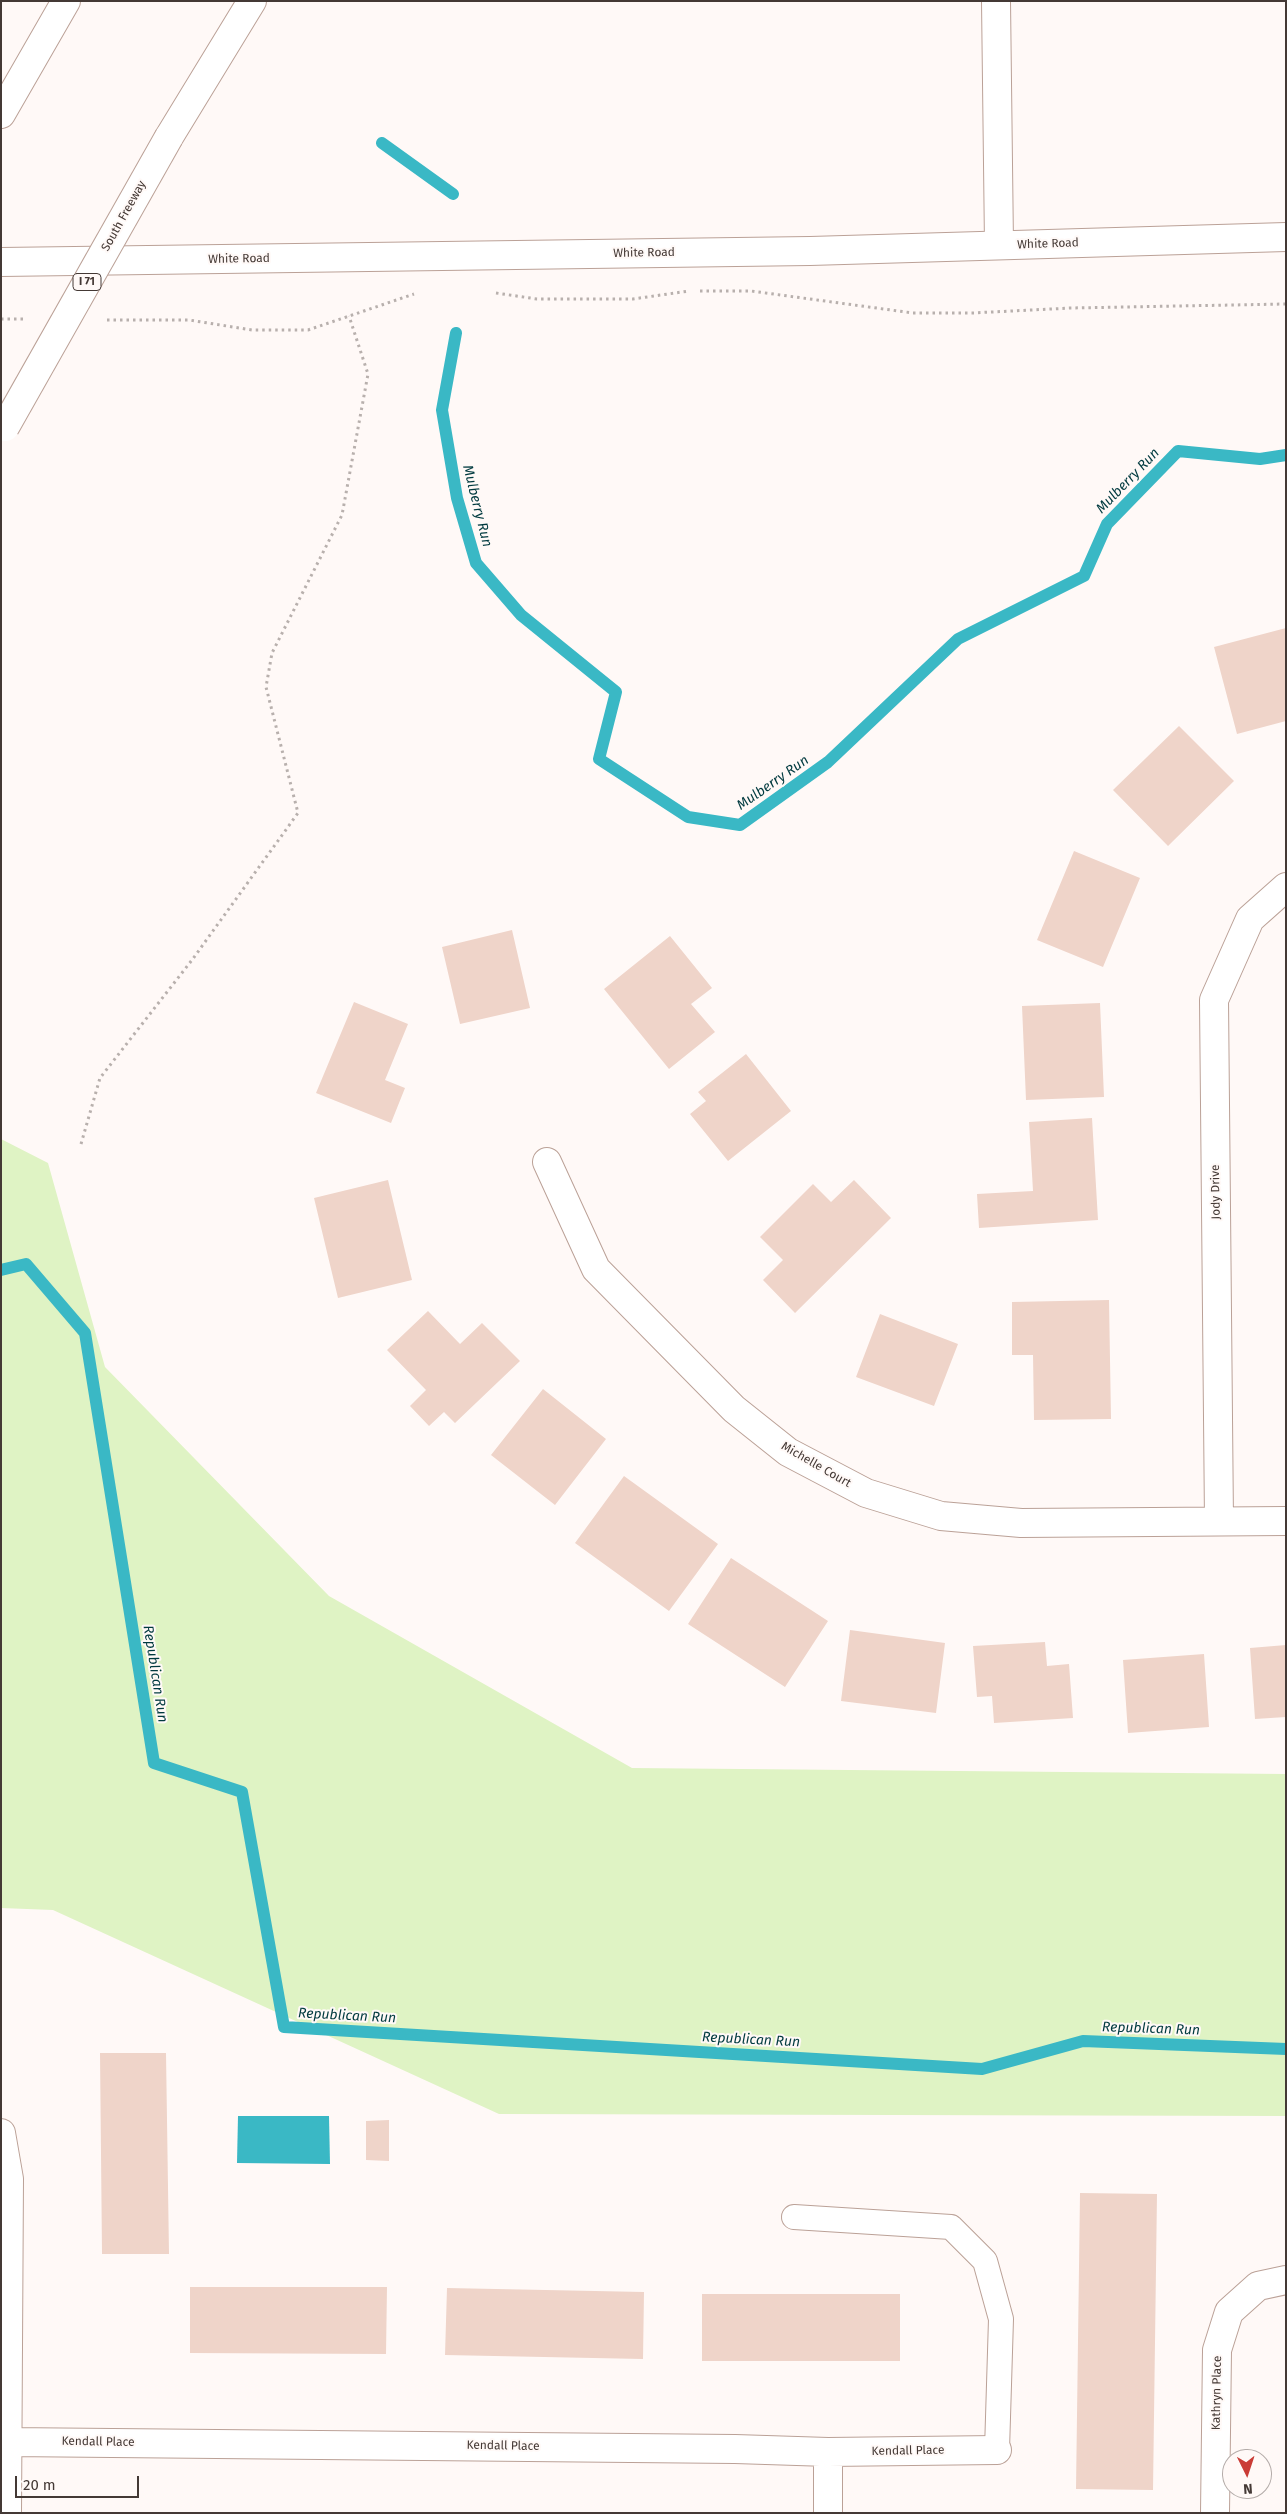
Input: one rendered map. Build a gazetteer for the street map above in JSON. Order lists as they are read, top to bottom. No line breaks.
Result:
{"streets":{"main road":["South Freeway","White Road","I 71","Jody Drive","Michelle Court","Kathryn Place","Kendall Place"]},"crossings":[["Jody Drive","Michelle Court"]],"water":["Mulberry Run","Republican Run"],"scale_bar":"20 m","north":"bottom"}
